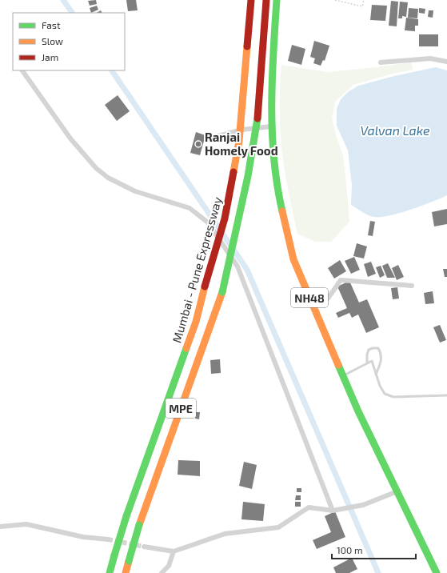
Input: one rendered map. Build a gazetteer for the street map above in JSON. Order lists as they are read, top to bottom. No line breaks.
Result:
{"streets":{"highway":["Mumbai - Pune Expressway","NH48","MPE"]},"water":["Valvan Lake"],"places":["Ranjai Homely Food"],"legend":["Fast","Slow","Jam"],"scale_bar":"100 m"}
